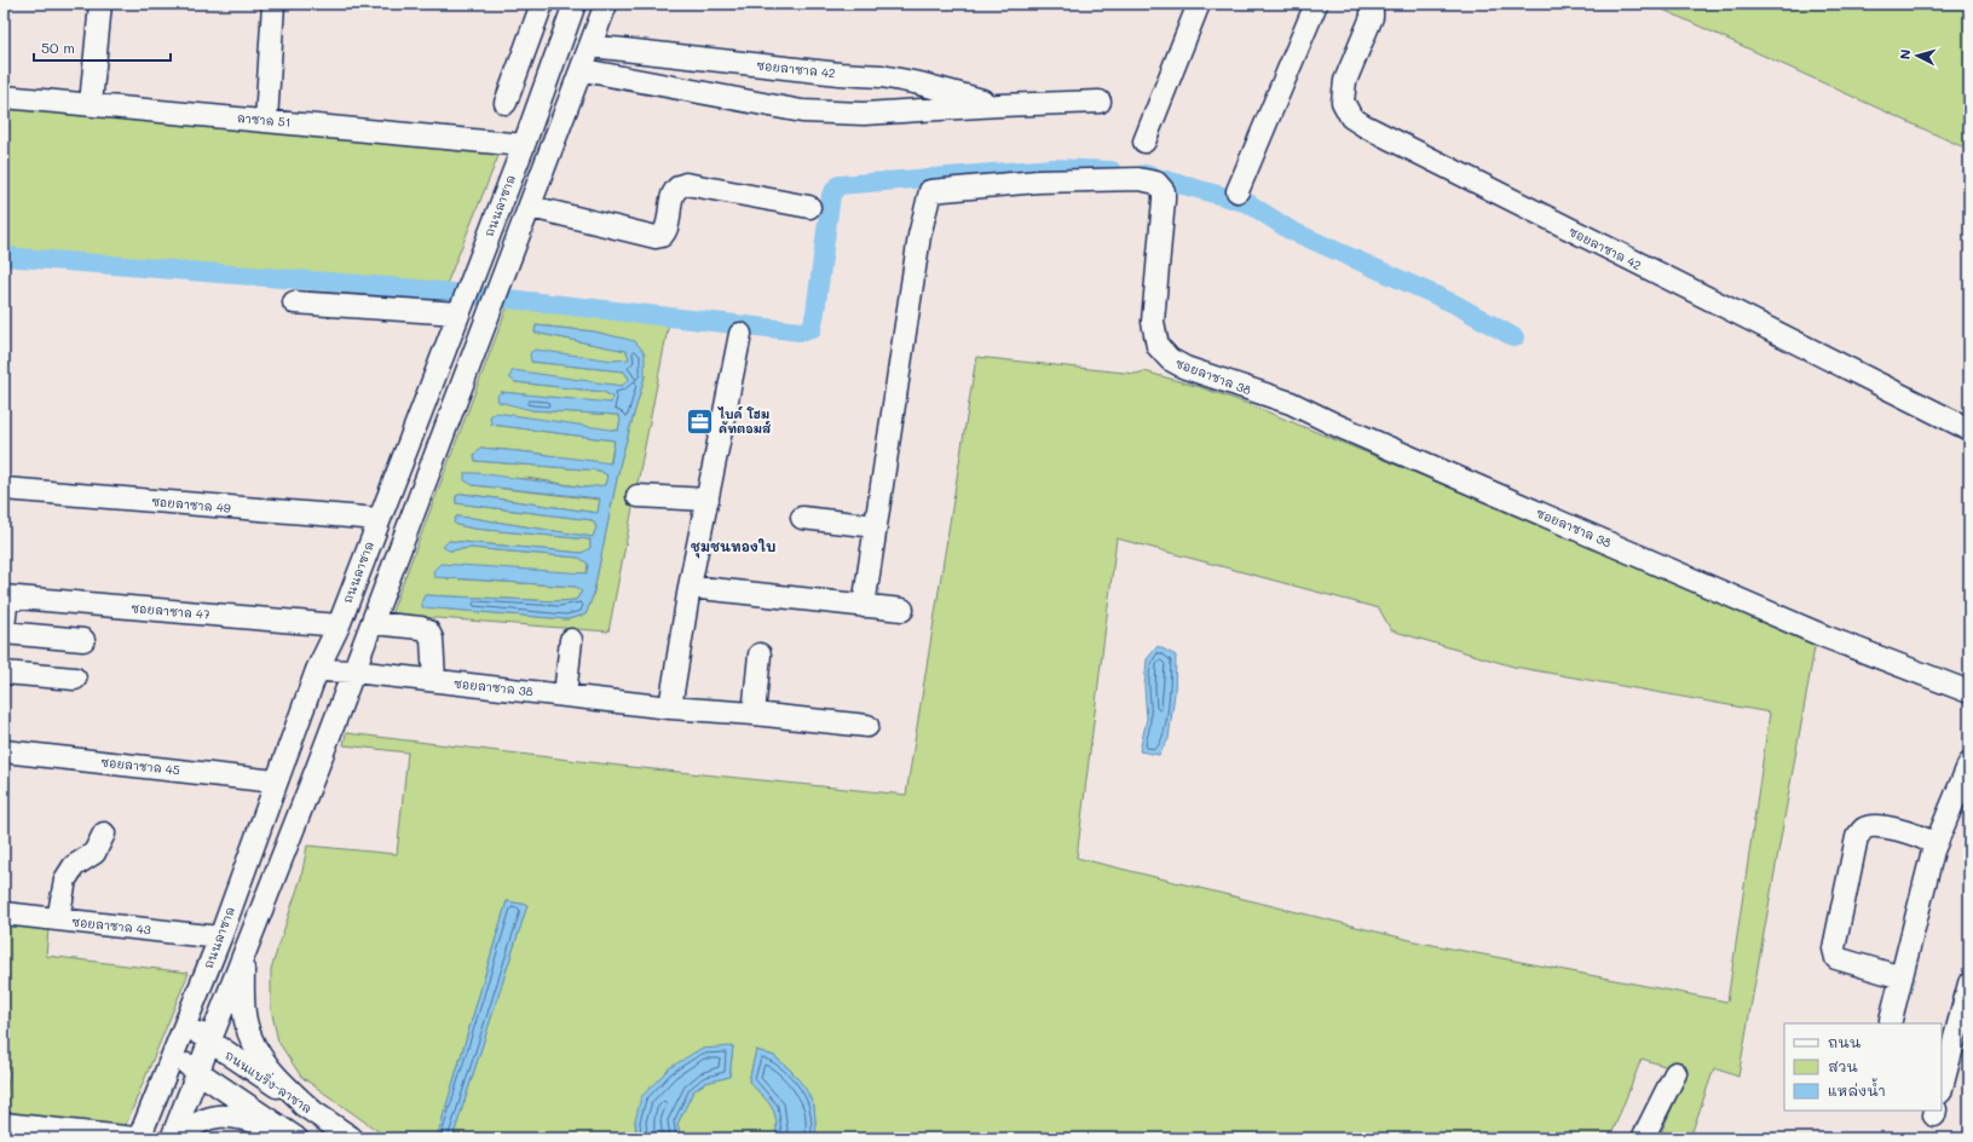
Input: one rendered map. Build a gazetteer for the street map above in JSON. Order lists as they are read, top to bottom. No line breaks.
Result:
{"streets":{"street":["ซอยลาซาล 42","ลาซาล 51","ถนนลาซาล","ซอยลาซาล 38","ซอยลาซาล 49","ซอยลาซาล 47","ซอยลาซาล 45","ซอยลาซาล 43","ถนนแบริ่ง-ลาซาล"]},"crossings":[["ลาซาล 51","ถนนลาซาล"],["ถนนลาซาล","ซอยลาซาล 38"],["ถนนลาซาล","ซอยลาซาล 49"],["ถนนลาซาล","ซอยลาซาล 47"],["ถนนลาซาล","ซอยลาซาล 45"],["ถนนลาซาล","ซอยลาซาล 43"],["ถนนลาซาล","ถนนแบริ่ง-ลาซาล"]],"districts":["ชุมชนทองใบ"],"places":{"office":["ไบค์ โฮม คัทตอมส์"]},"legend":["ถนน","สวน","แหล่งน้ำ"],"scale_bar":"50 m","north":"left"}
